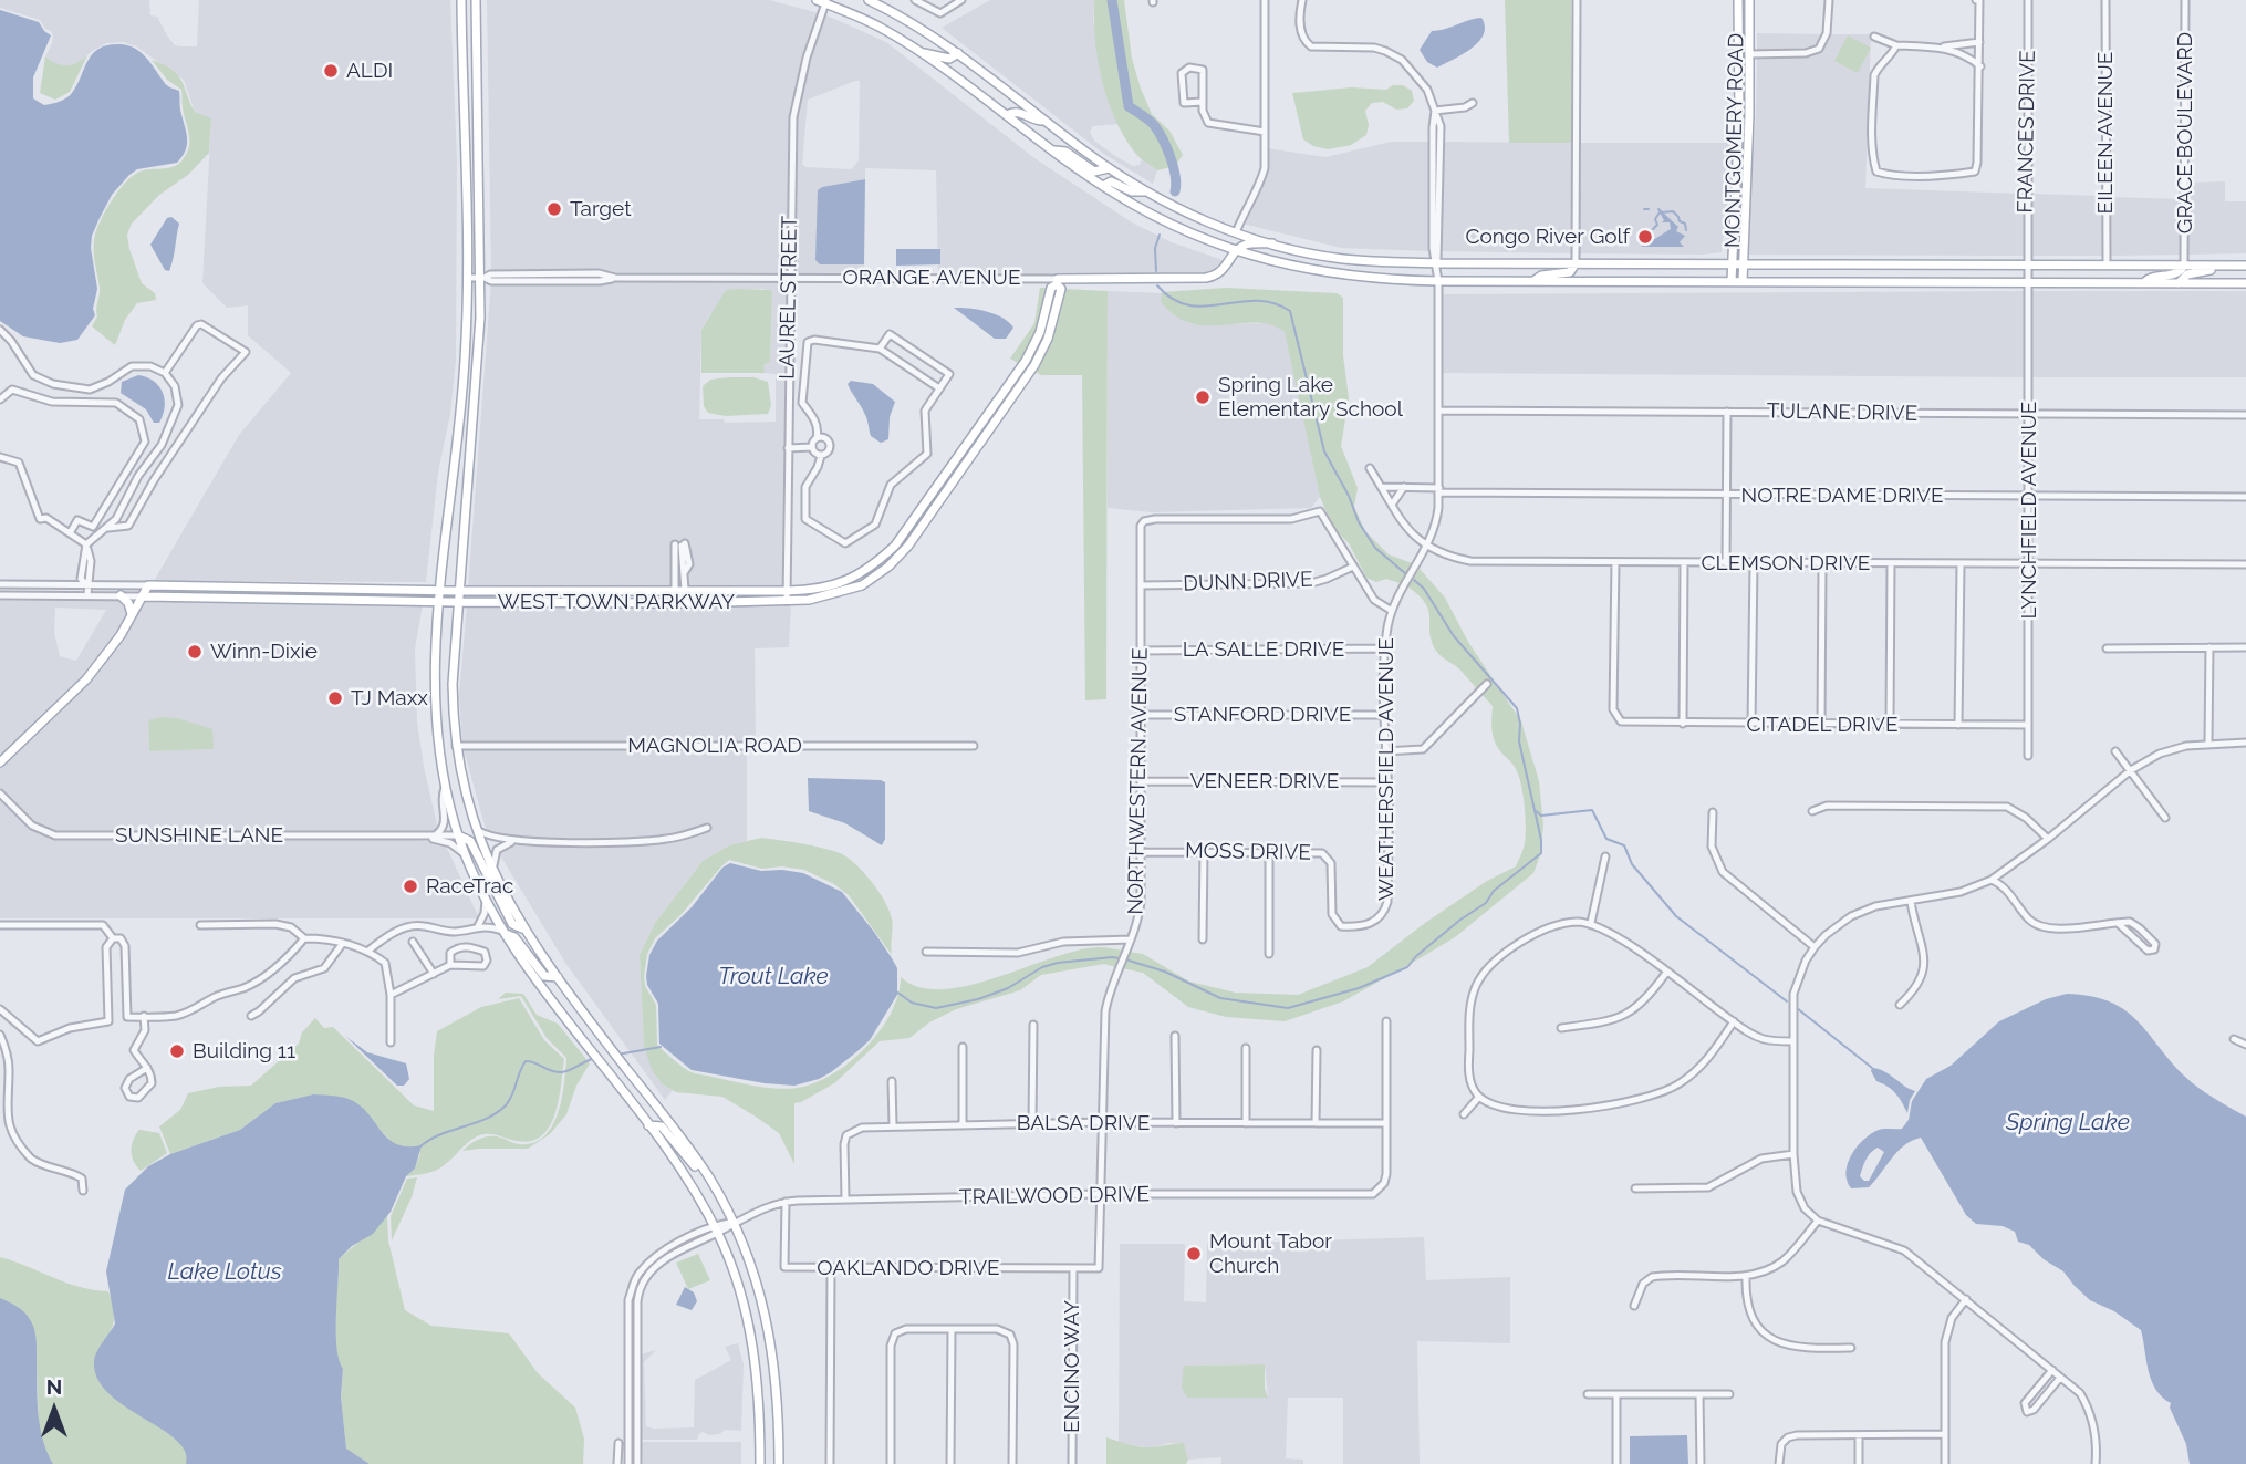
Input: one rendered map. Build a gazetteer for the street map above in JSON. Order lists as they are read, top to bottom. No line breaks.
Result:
{"streets":{"main road":["MONTGOMERY ROAD","ORANGE AVENUE","WEST TOWN PARKWAY"],"street":["FRANCES DRIVE","EILEEN AVENUE","GRACE BOULEVARD","LAUREL STREET","TULANE DRIVE","NOTRE DAME DRIVE","LYNCHFIELD AVENUE","CLEMSON DRIVE","DUNN DRIVE","LA SALLE DRIVE","STANFORD DRIVE","CITADEL DRIVE","MAGNOLIA ROAD","WEATHERSFIELD AVENUE","NORTHWESTERN AVENUE","VENEER DRIVE","SUNSHINE LANE","MOSS DRIVE","BALSA DRIVE","TRAILWOOD DRIVE","OAKLANDO DRIVE","ENCINO WAY"]},"crossings":[["FRANCES DRIVE","LYNCHFIELD AVENUE"],["ORANGE AVENUE","LAUREL STREET"],["ORANGE AVENUE","WEST TOWN PARKWAY"],["LAUREL STREET","WEST TOWN PARKWAY"],["TULANE DRIVE","LYNCHFIELD AVENUE"],["TULANE DRIVE","WEATHERSFIELD AVENUE"],["NOTRE DAME DRIVE","LYNCHFIELD AVENUE"],["NOTRE DAME DRIVE","WEATHERSFIELD AVENUE"],["LYNCHFIELD AVENUE","CLEMSON DRIVE"],["LYNCHFIELD AVENUE","CITADEL DRIVE"],["CLEMSON DRIVE","CITADEL DRIVE"],["CLEMSON DRIVE","WEATHERSFIELD AVENUE"],["DUNN DRIVE","NORTHWESTERN AVENUE"],["LA SALLE DRIVE","WEATHERSFIELD AVENUE"],["LA SALLE DRIVE","NORTHWESTERN AVENUE"],["STANFORD DRIVE","WEATHERSFIELD AVENUE"],["STANFORD DRIVE","NORTHWESTERN AVENUE"],["WEATHERSFIELD AVENUE","VENEER DRIVE"],["WEATHERSFIELD AVENUE","MOSS DRIVE"],["NORTHWESTERN AVENUE","VENEER DRIVE"],["NORTHWESTERN AVENUE","MOSS DRIVE"],["NORTHWESTERN AVENUE","BALSA DRIVE"],["NORTHWESTERN AVENUE","TRAILWOOD DRIVE"],["NORTHWESTERN AVENUE","OAKLANDO DRIVE"],["BALSA DRIVE","TRAILWOOD DRIVE"],["TRAILWOOD DRIVE","OAKLANDO DRIVE"],["OAKLANDO DRIVE","ENCINO WAY"]],"water":["Trout Lake","Spring Lake","Lake Lotus"],"places":["ALDI","Target","Congo River Golf","Spring Lake Elementary School","Winn-Dixie","TJ Maxx","RaceTrac","Building 11","Mount Tabor Church"],"north":"top"}
